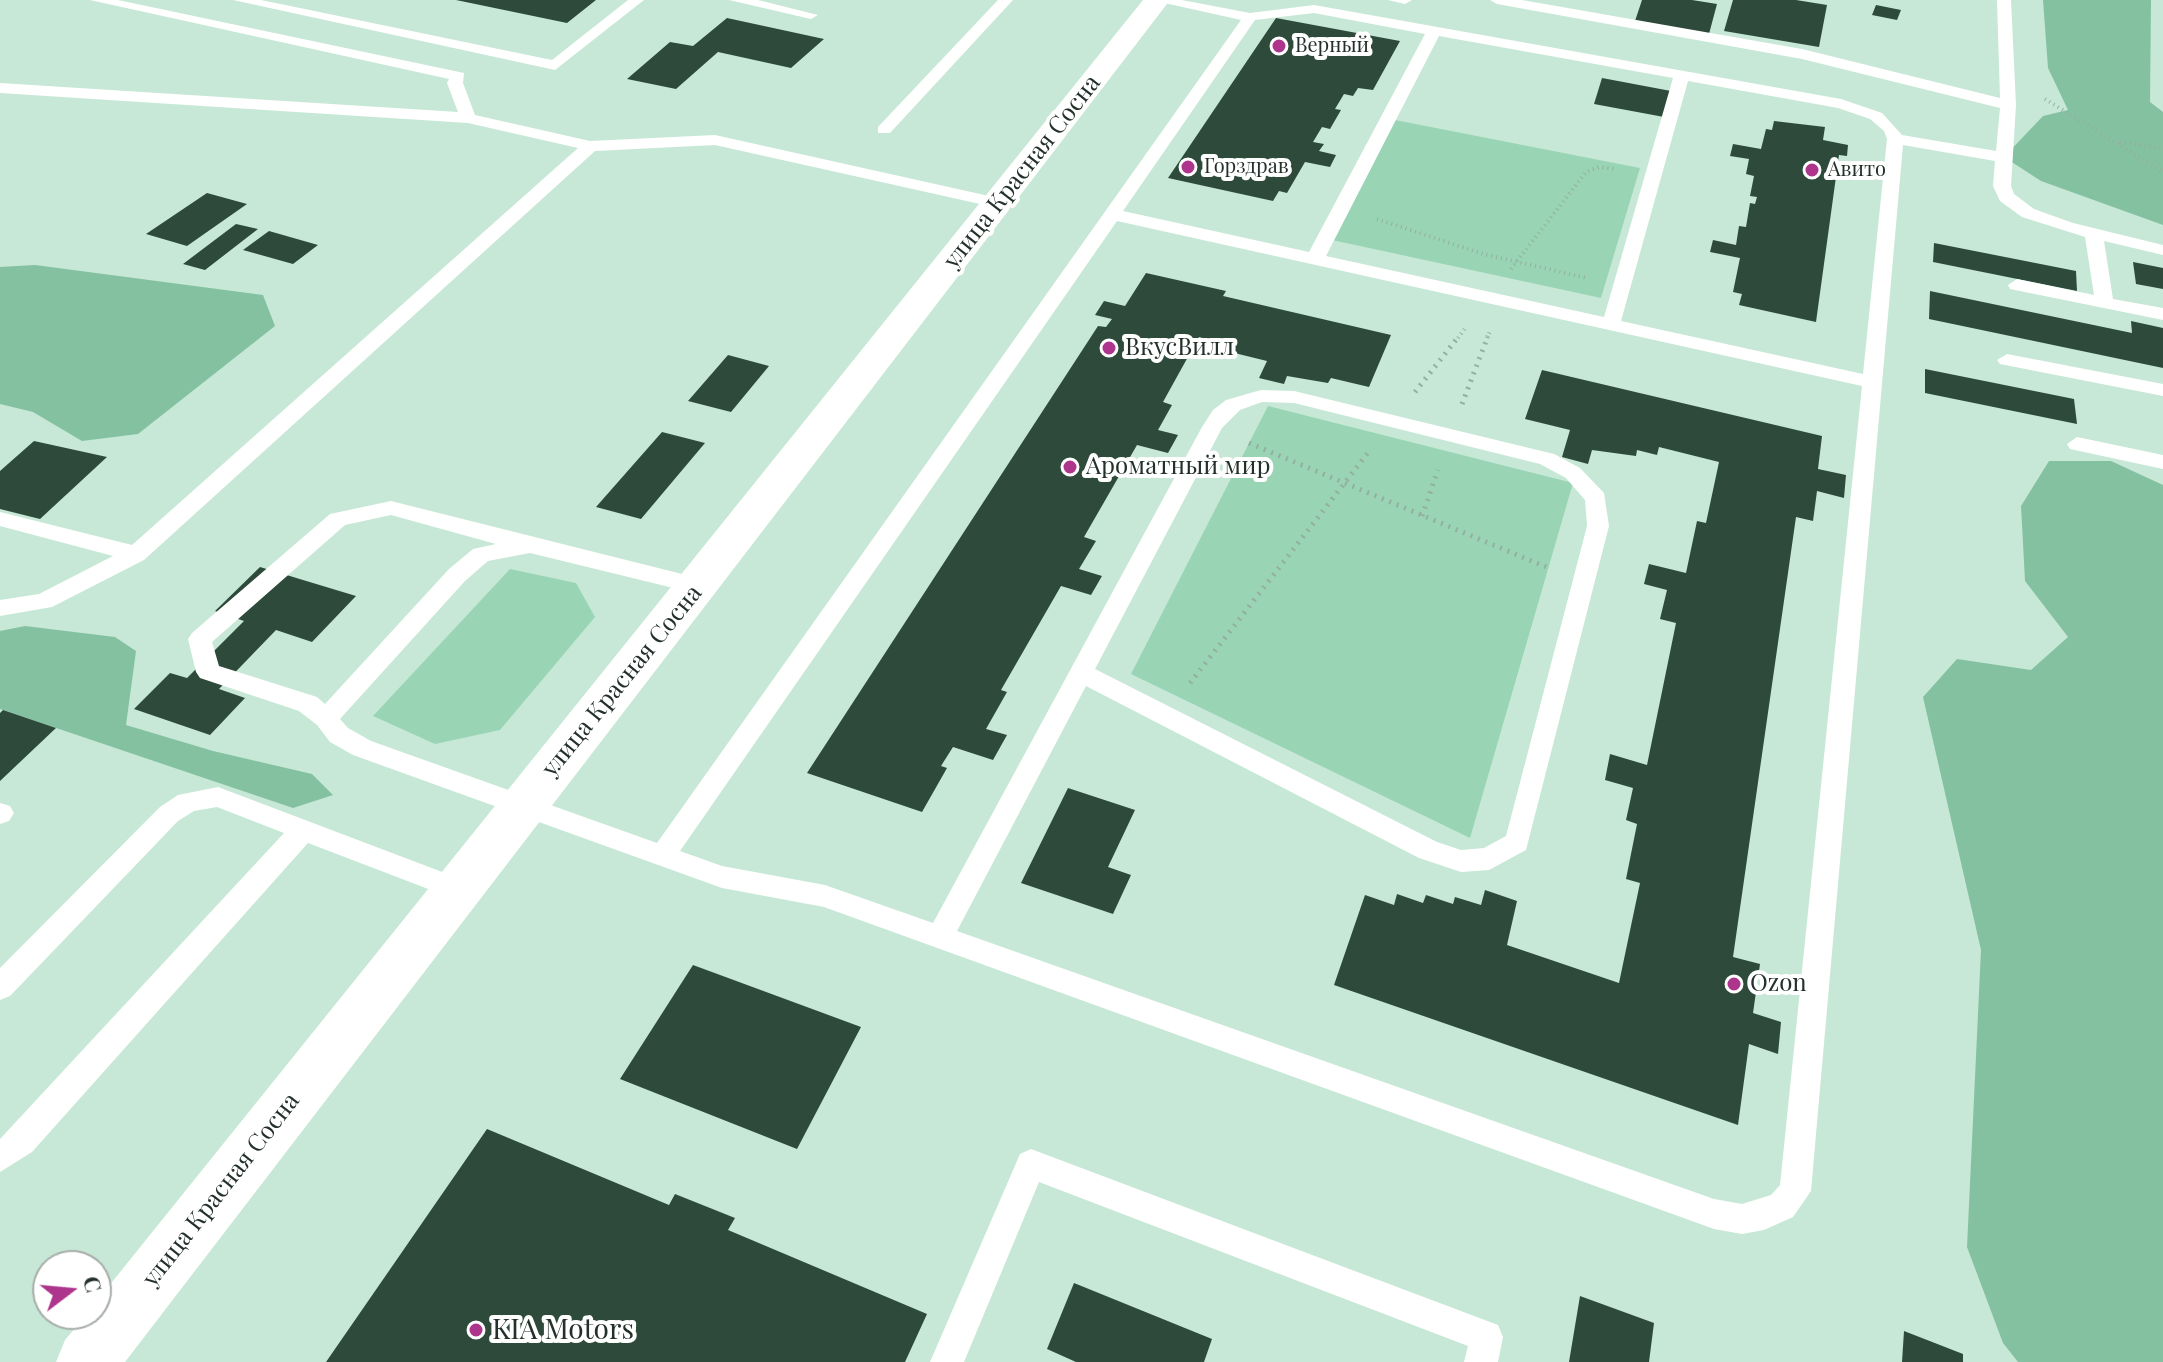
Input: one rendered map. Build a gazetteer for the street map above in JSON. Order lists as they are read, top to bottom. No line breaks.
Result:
{"streets":{"street":["улица Красная Сосна"]},"places":["Верный","Горздрав","Авито","ВкусВилл","Ароматный мир","Ozon","KIA Motors"],"north":"right"}
